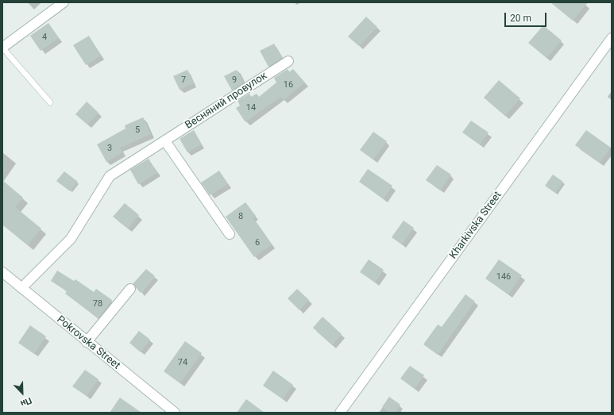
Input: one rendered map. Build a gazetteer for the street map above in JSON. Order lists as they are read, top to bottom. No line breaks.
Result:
{"streets":{"street":["Весняний провулок","Kharkivska Street","Pokrovska Street"]},"crossings":[["Весняний провулок","Pokrovska Street"]],"house_numbers":["4","7","9","16","14","5","3","8","6","146","78","74"],"scale_bar":"20 m","north":"bottom right"}
